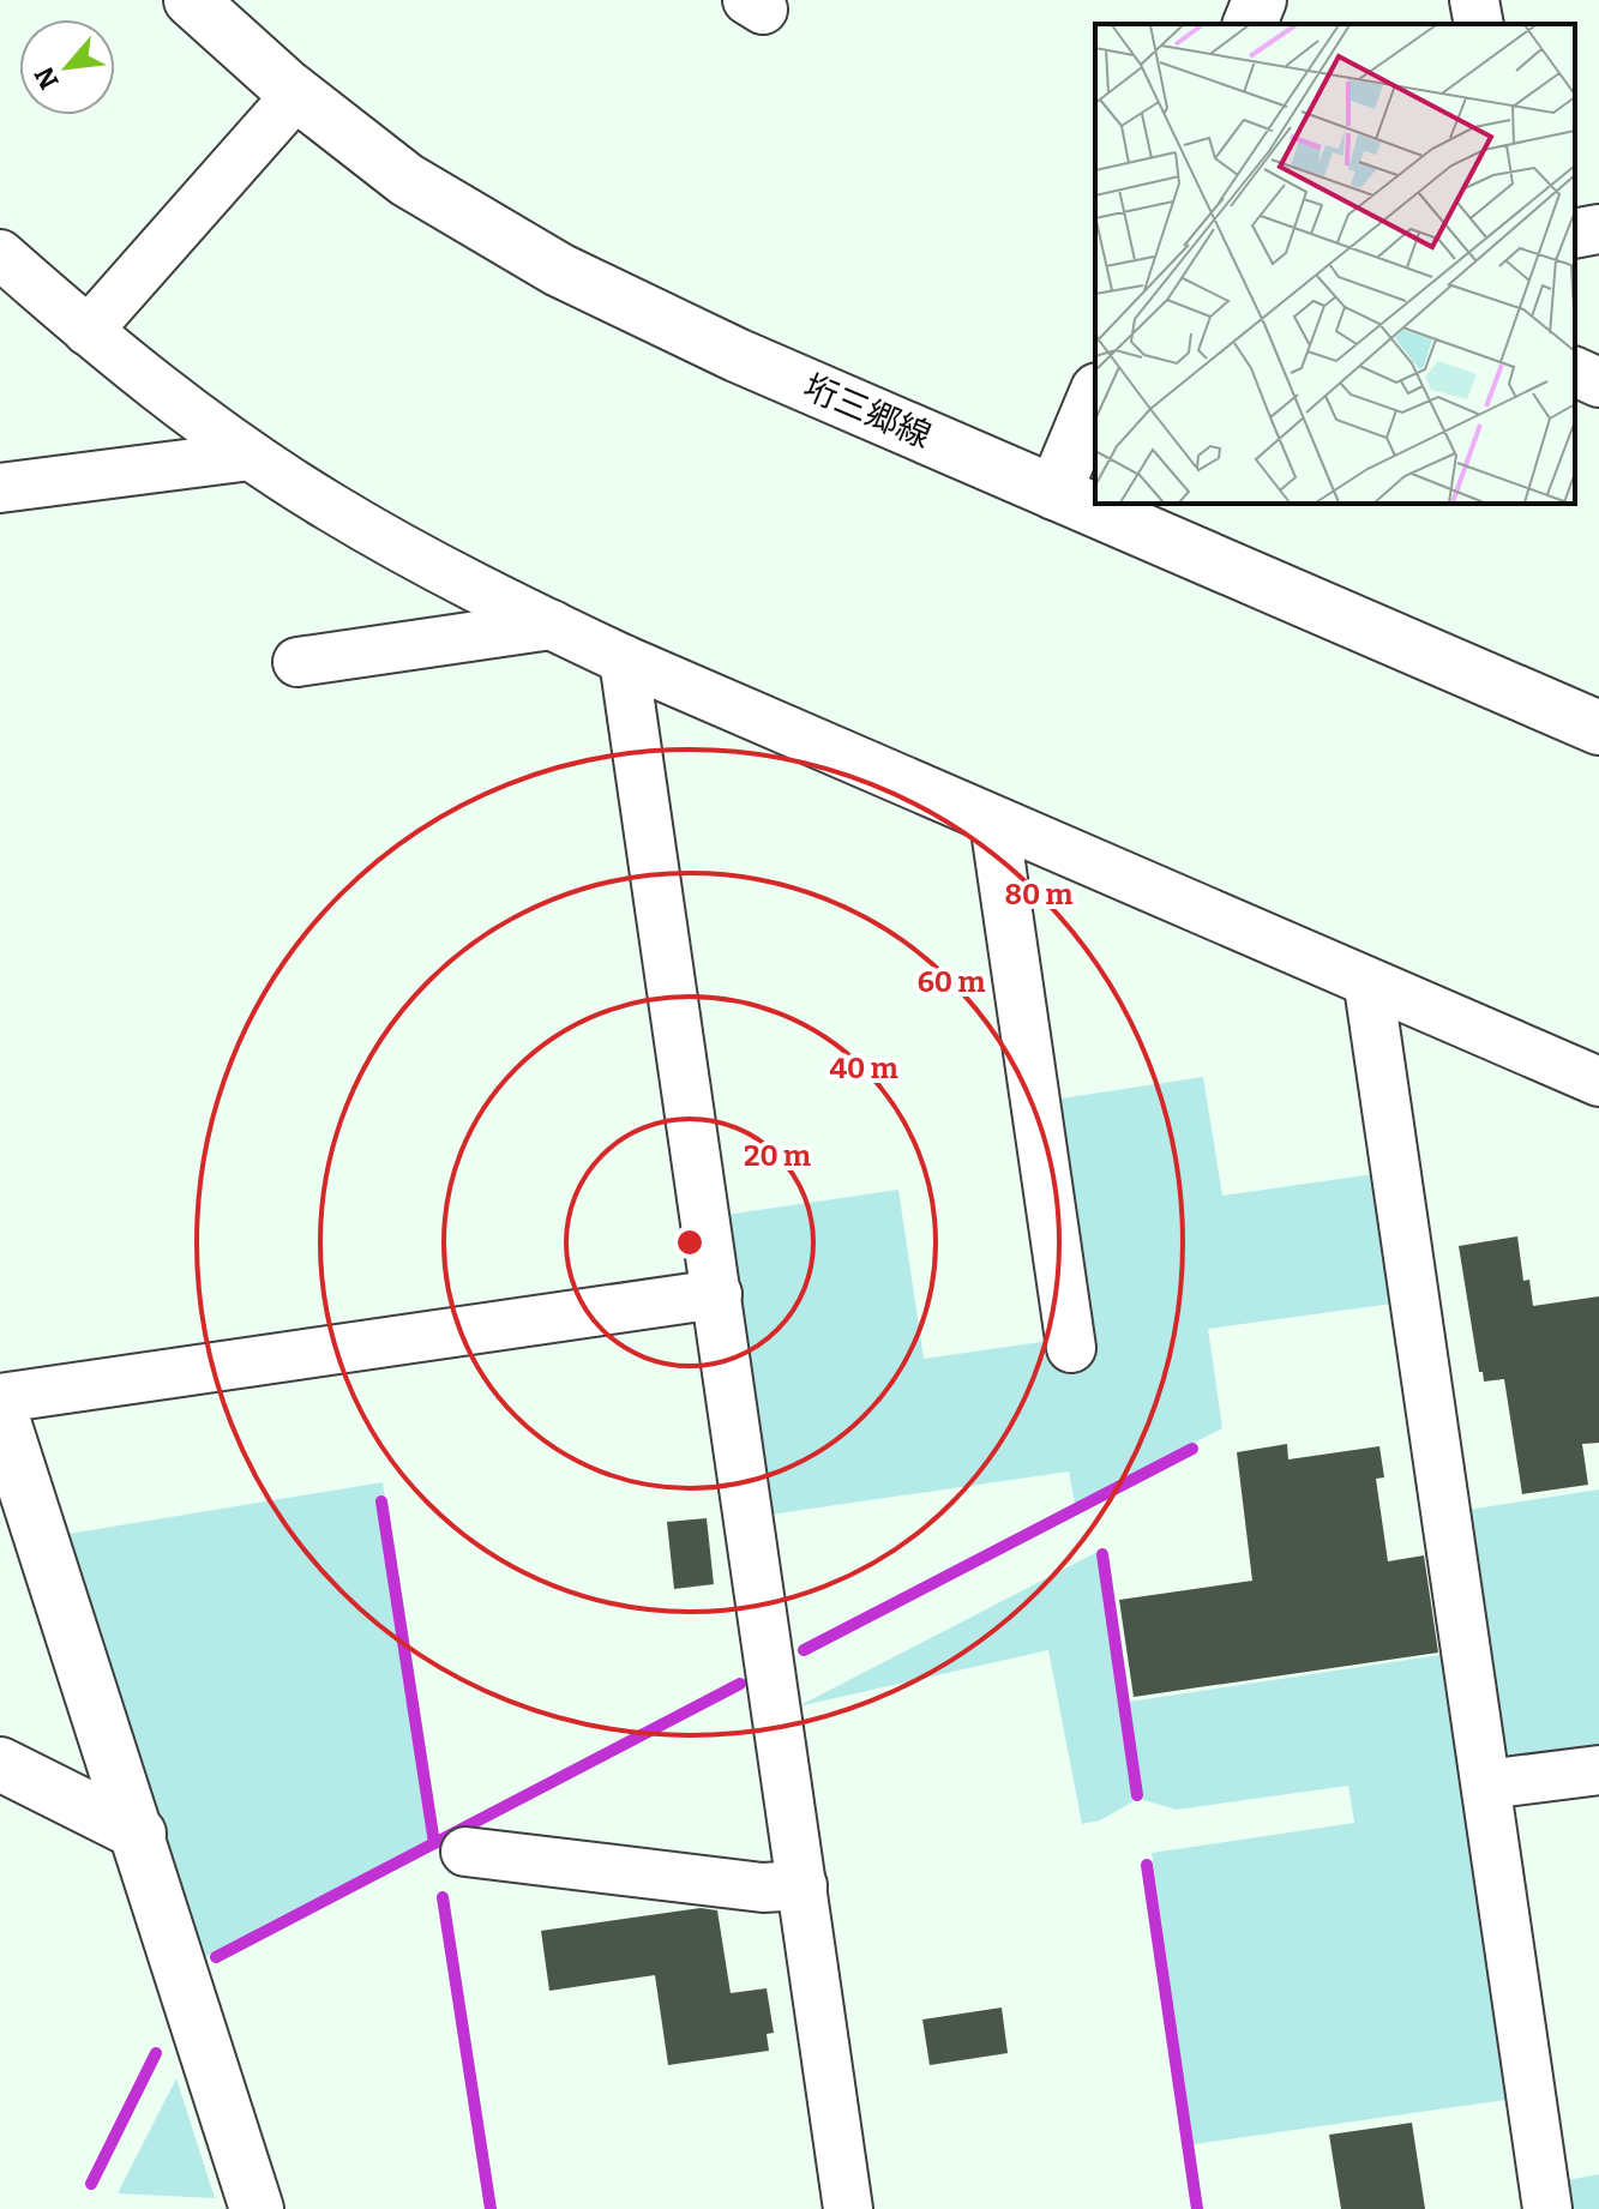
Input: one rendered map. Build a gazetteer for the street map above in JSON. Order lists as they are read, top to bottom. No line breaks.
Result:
{"streets":{"street":["垳三郷線"]},"north":"bottom left","rings":["80 m","60 m","40 m","20 m"]}
